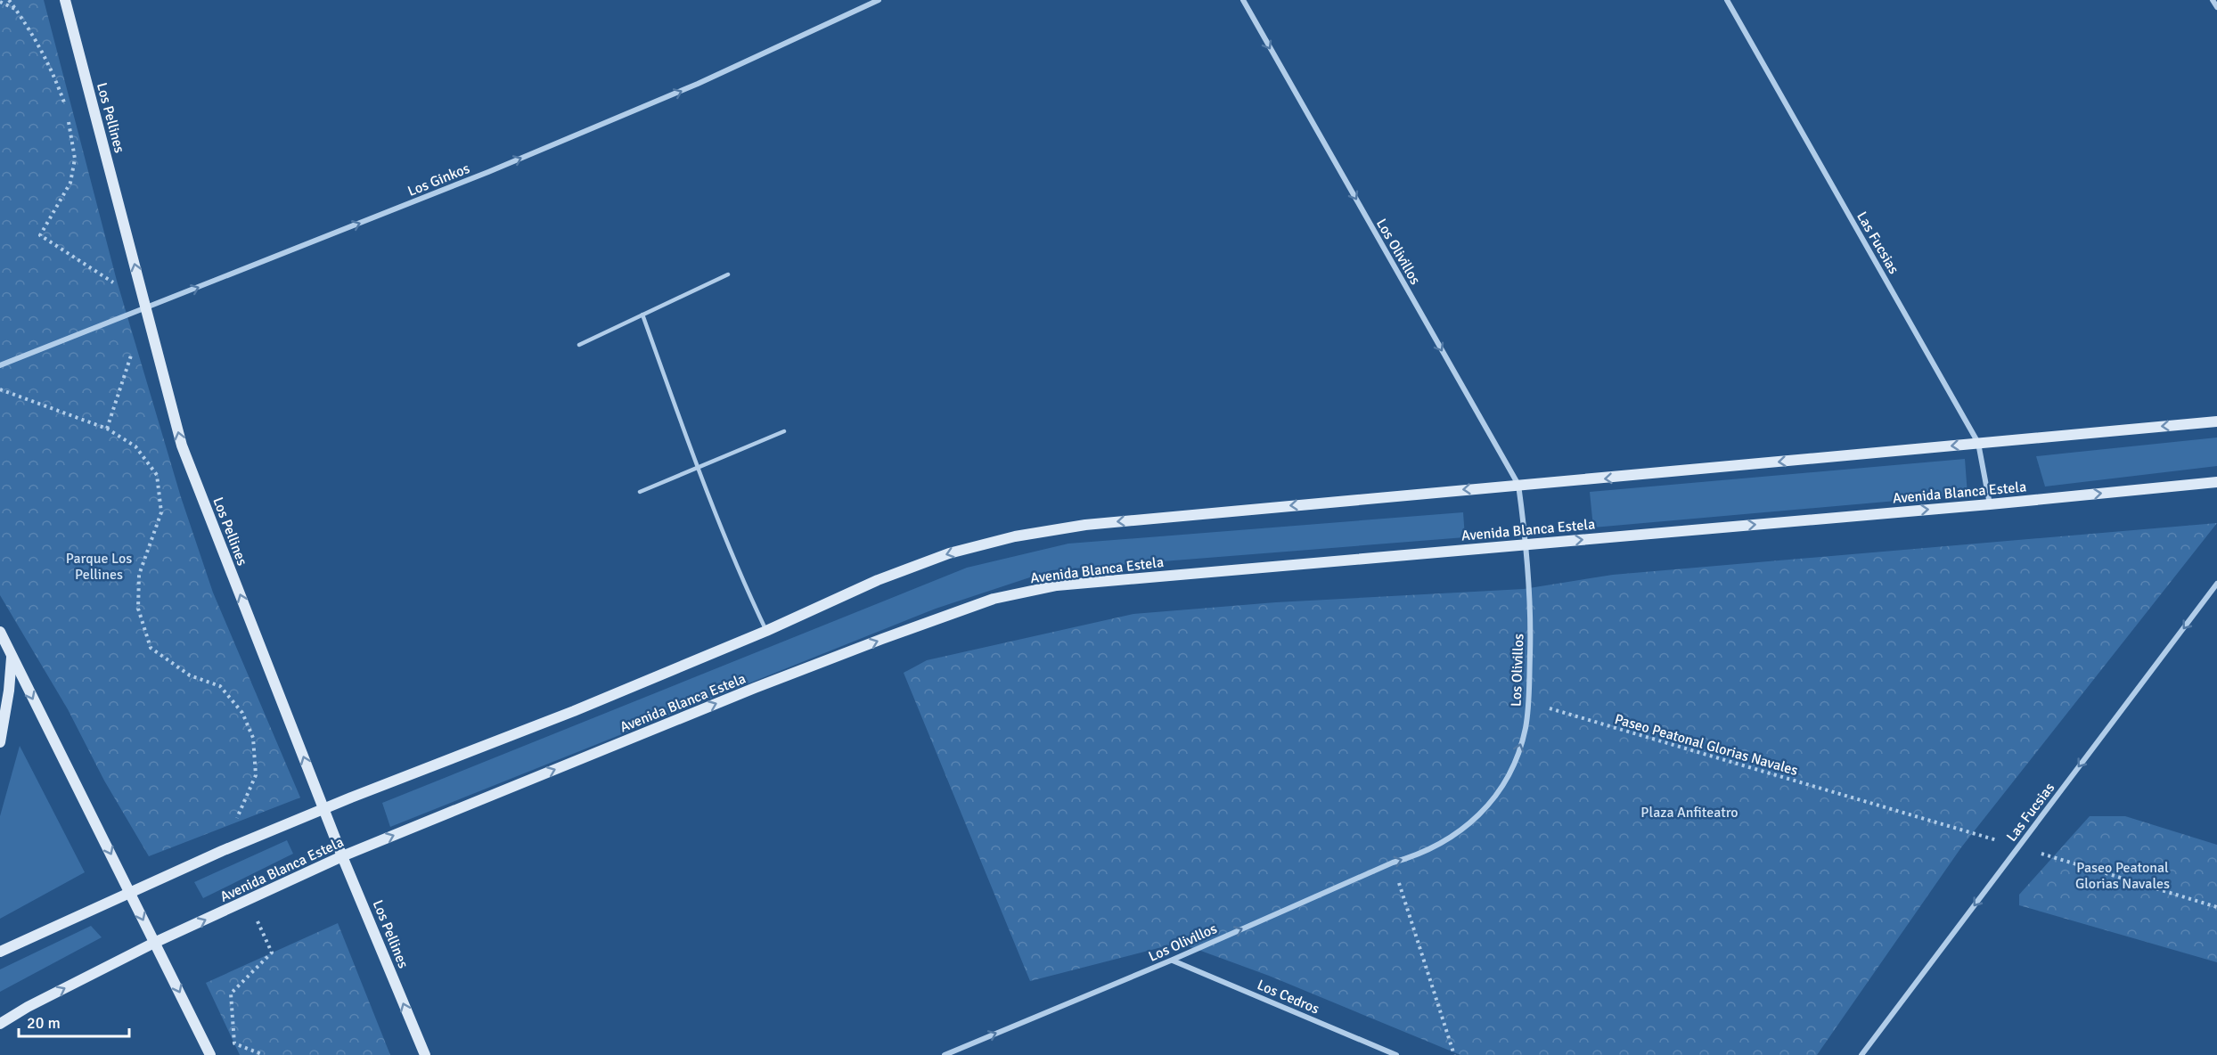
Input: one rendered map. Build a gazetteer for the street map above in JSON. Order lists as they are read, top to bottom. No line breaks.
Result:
{"streets":{"main road":["Los Pellines","Avenida Blanca Estela"],"street":["Los Ginkos","Las Fucsias","Los Olivillos","Los Cedros"],"path":["Paseo Peatonal Glorias Navales"]},"crossings":[["Los Pellines","Los Ginkos"],["Los Pellines","Avenida Blanca Estela"],["Las Fucsias","Avenida Blanca Estela"],["Las Fucsias","Paseo Peatonal Glorias Navales"],["Los Olivillos","Avenida Blanca Estela"],["Los Olivillos","Paseo Peatonal Glorias Navales"],["Los Olivillos","Los Cedros"]],"one_way":["Los Pellines","Los Ginkos","Las Fucsias"],"parks":["Parque Los Pellines","Plaza Anfiteatro","Paseo Peatonal Glorias Navales"],"scale_bar":"20 m"}
